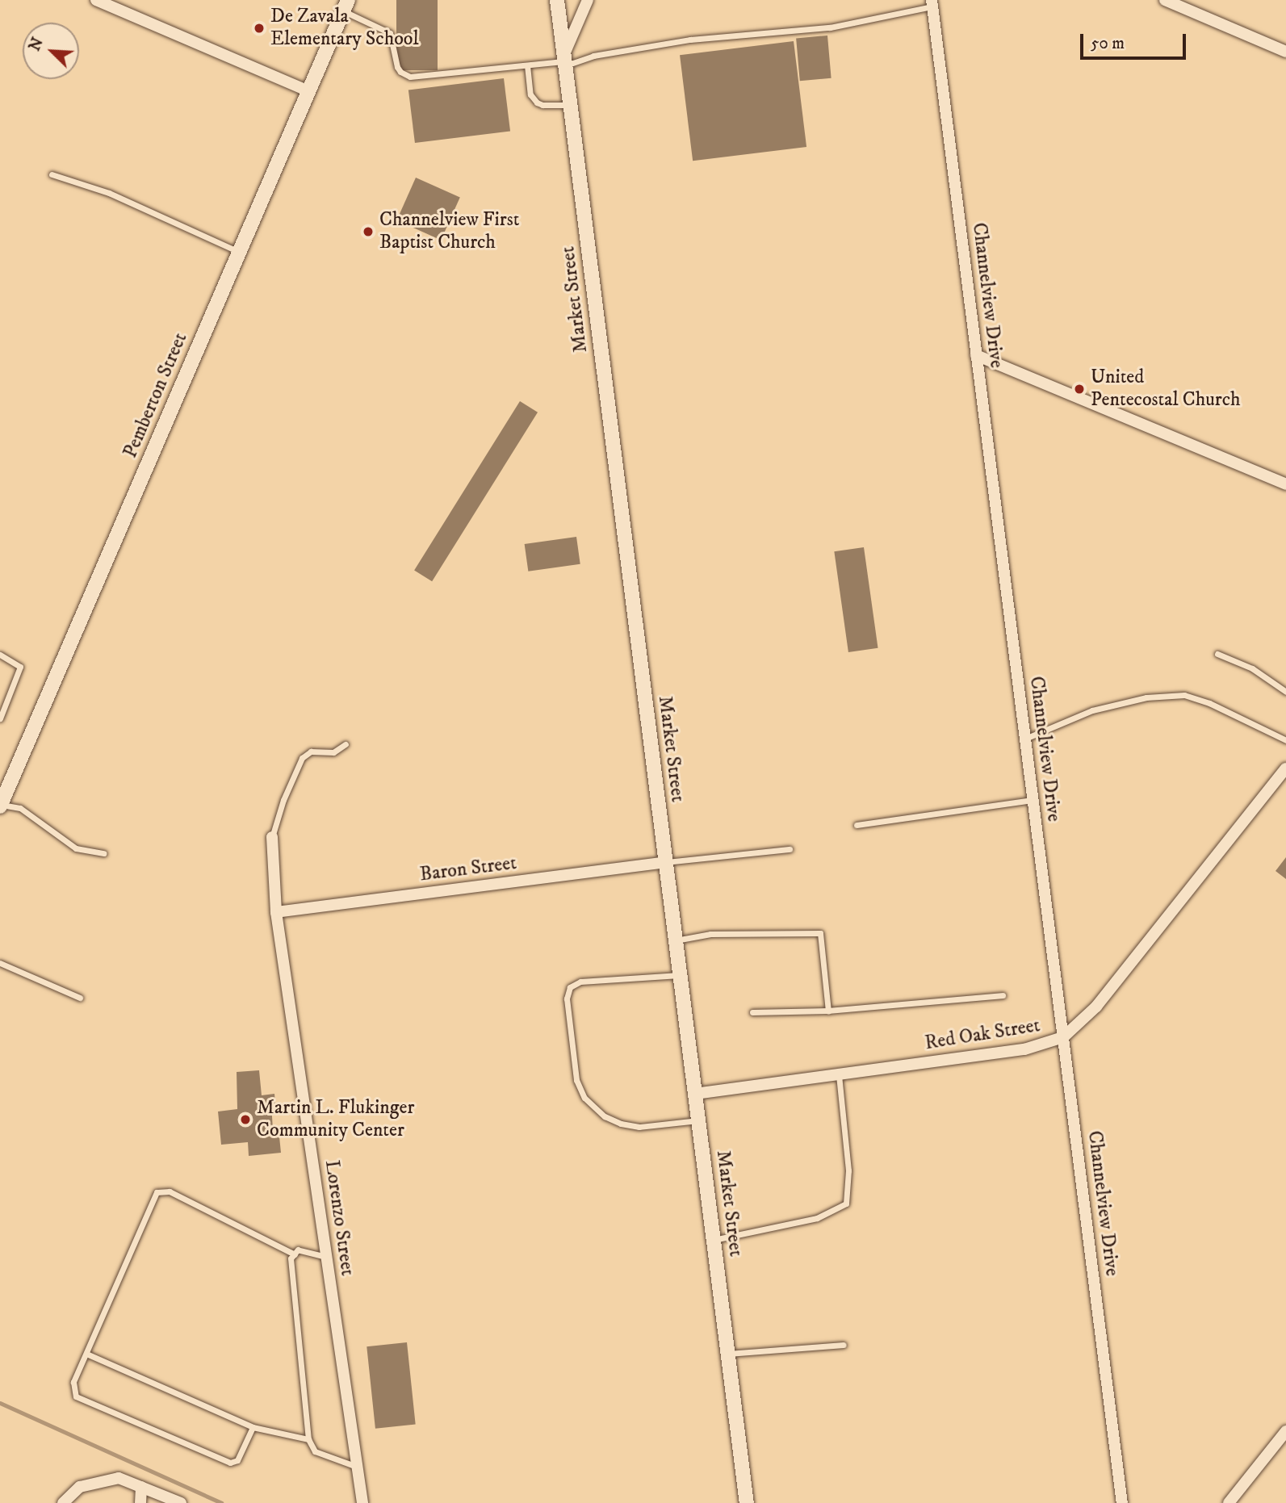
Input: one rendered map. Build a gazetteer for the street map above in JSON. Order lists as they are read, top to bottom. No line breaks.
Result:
{"streets":{"street":["Channelview Drive","Market Street","Pemberton Street","Baron Street","Red Oak Street","Lorenzo Street"]},"crossings":[["Channelview Drive","Red Oak Street"],["Market Street","Baron Street"],["Market Street","Red Oak Street"],["Baron Street","Lorenzo Street"]],"places":["De Zavala Elementary School","Channelview First Baptist Church","United Pentecostal Church","Martin L. Flukinger Community Center"],"scale_bar":"50 m","north":"top left"}
